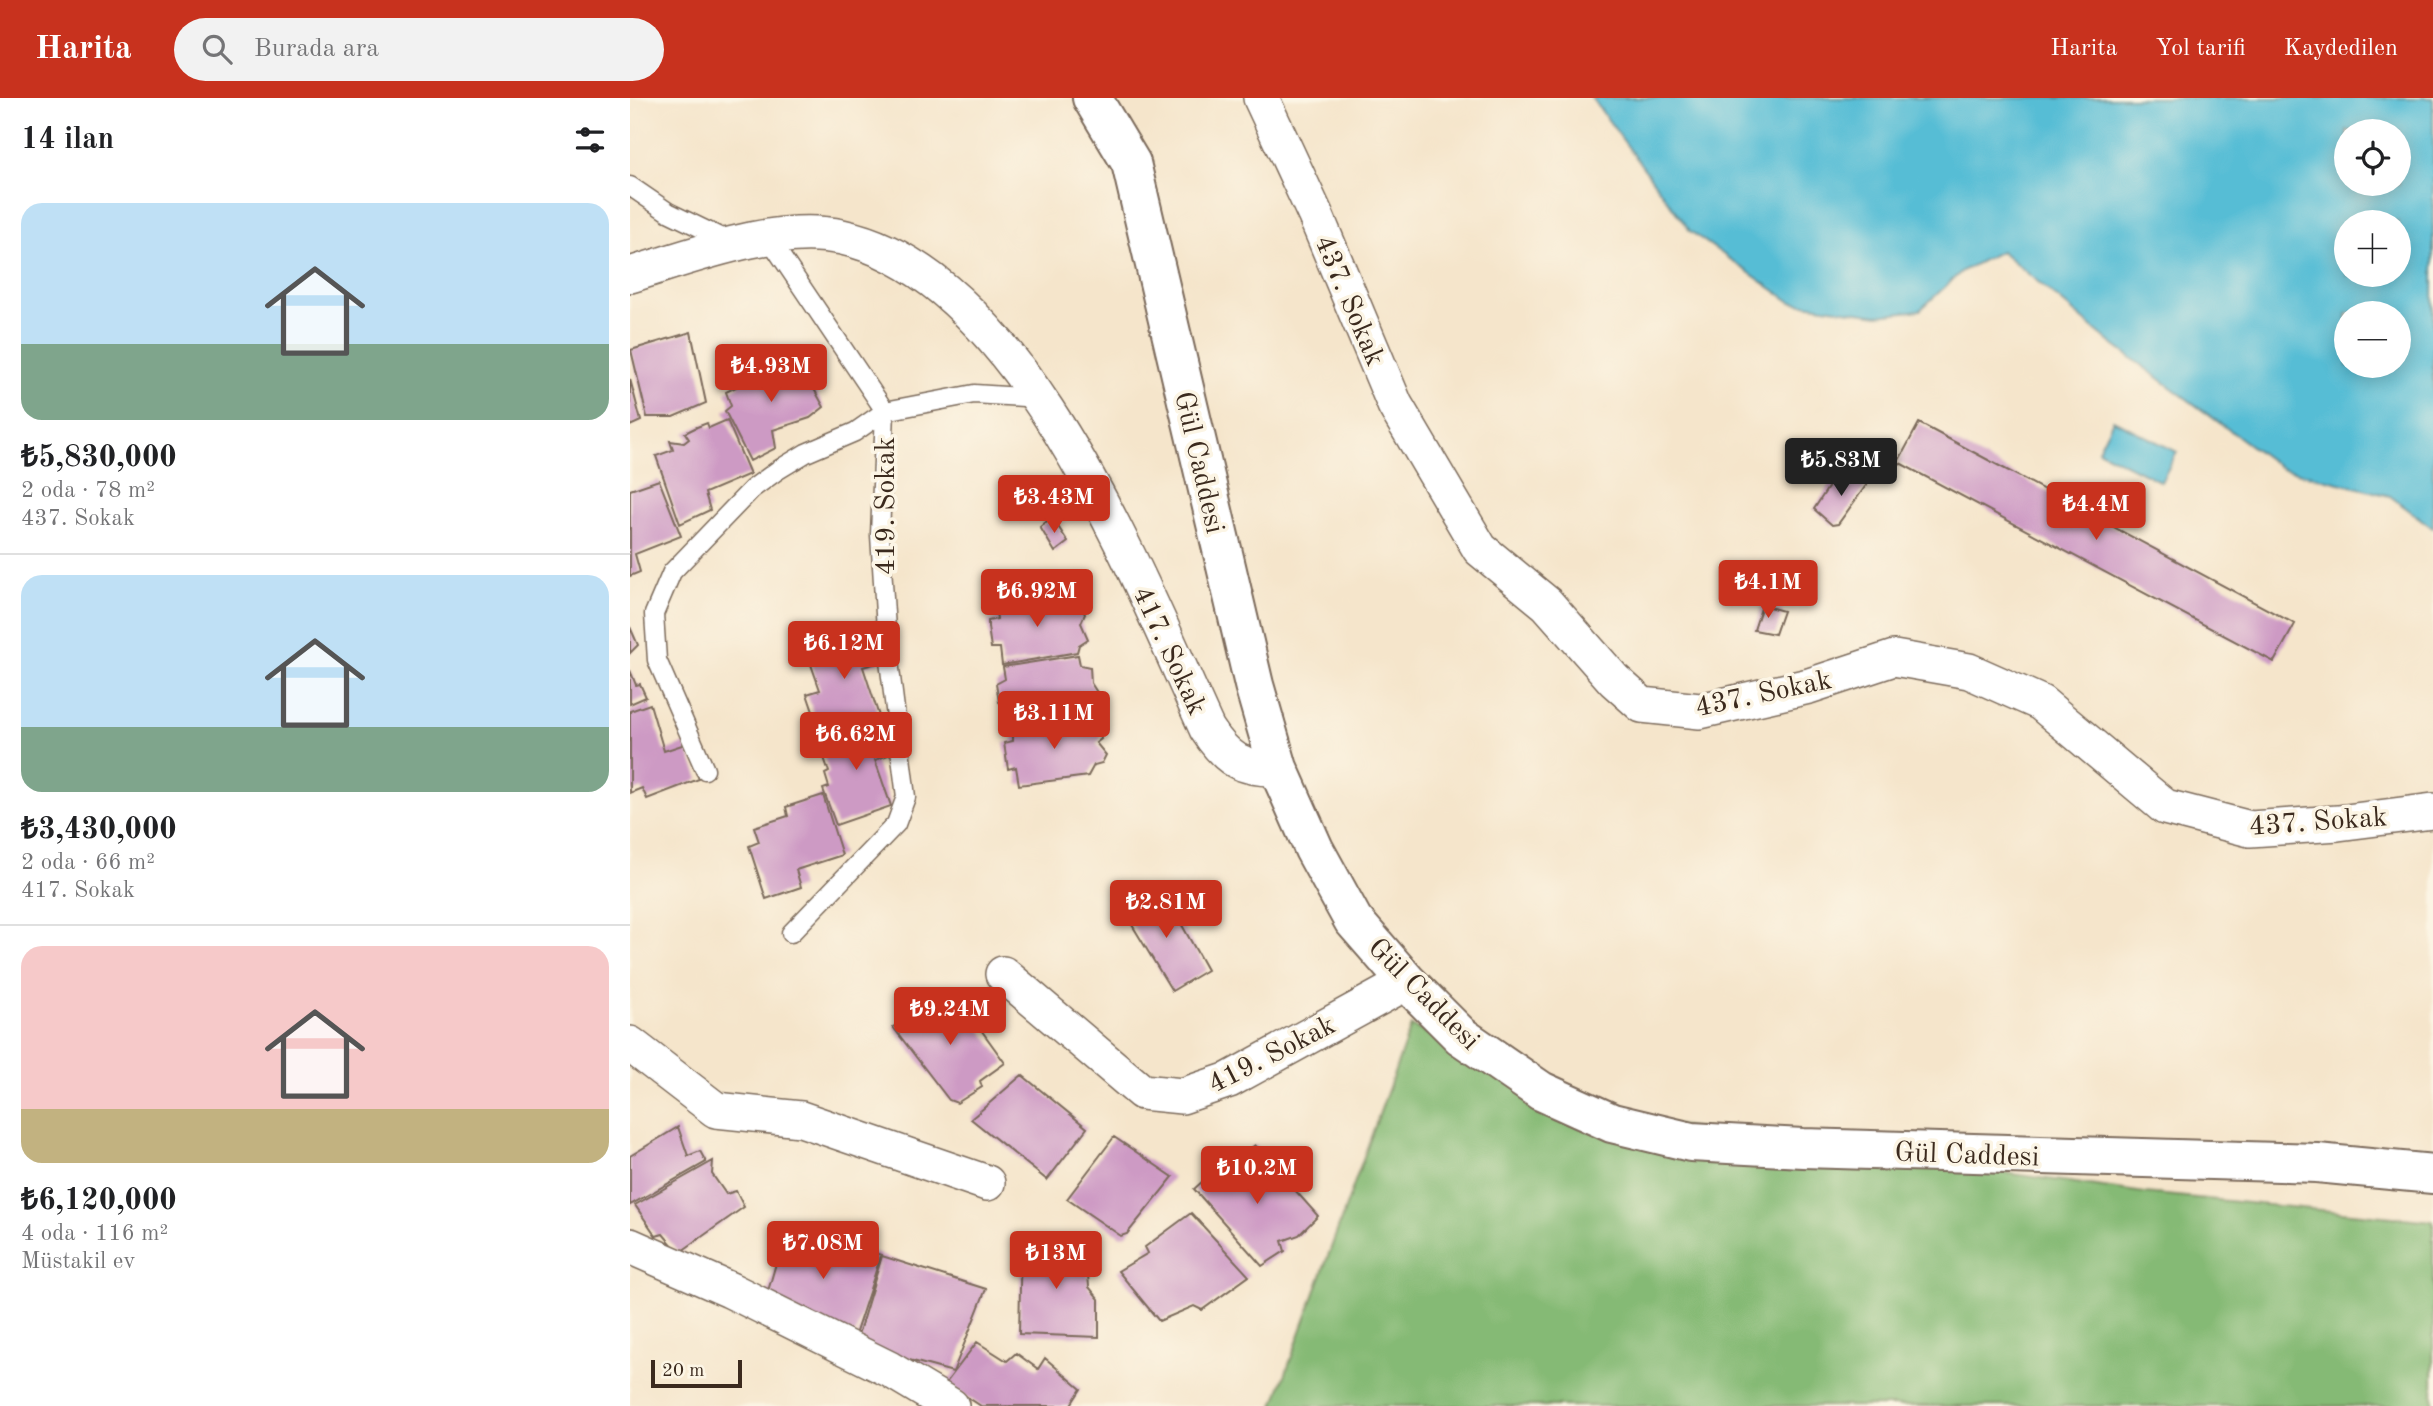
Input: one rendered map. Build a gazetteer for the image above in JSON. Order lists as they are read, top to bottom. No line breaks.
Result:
{"streets":{"main road":["Gül Caddesi"],"street":["437. Sokak","419. Sokak","417. Sokak"]},"crossings":[["Gül Caddesi","419. Sokak"],["Gül Caddesi","417. Sokak"],["419. Sokak","417. Sokak"]],"scale_bar":"20 m","page":{"header":"Harita","search":"Burada ara","nav":["Harita","Yol tarifi","Kaydedilen"],"heading":"14 ilan","map_buttons":["+","−"],"list":[{"name":"₺5,830,000","note":"2 oda · 78 m² · 437. Sokak"},{"name":"₺3,430,000","note":"2 oda · 66 m² · 417. Sokak"},{"name":"₺6,120,000","note":"4 oda · 116 m² · Müstakil ev"}],"price":["₺4.93M","₺5.83M","₺3.43M","₺4.4M","₺4.1M","₺6.92M","₺6.12M","₺3.11M","₺6.62M","₺2.81M","₺9.24M","₺10.2M","₺7.08M","₺13M"],"scale":"20 m"}}
